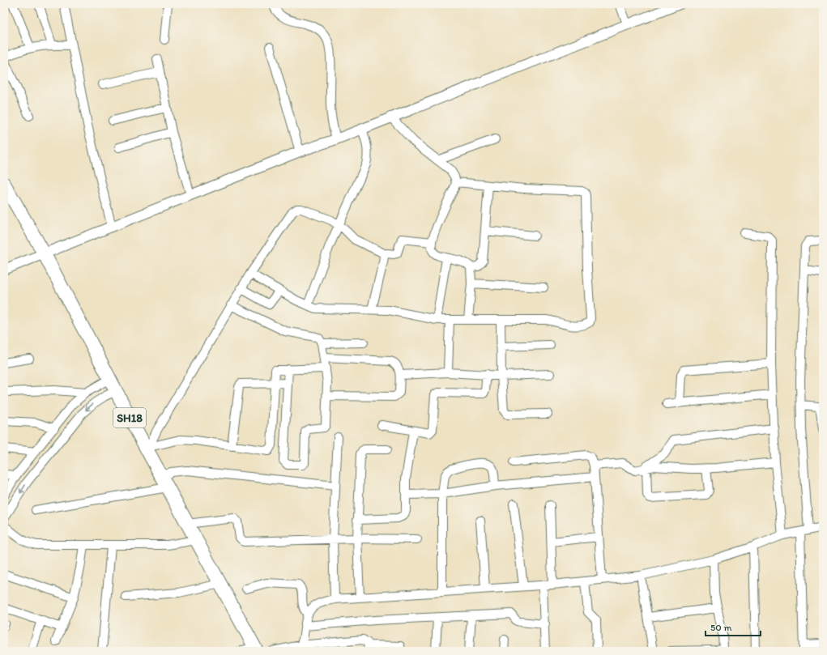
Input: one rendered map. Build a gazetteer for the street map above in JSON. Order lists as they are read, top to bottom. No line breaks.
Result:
{"streets":{"main road":["SH18"]},"scale_bar":"50 m"}
